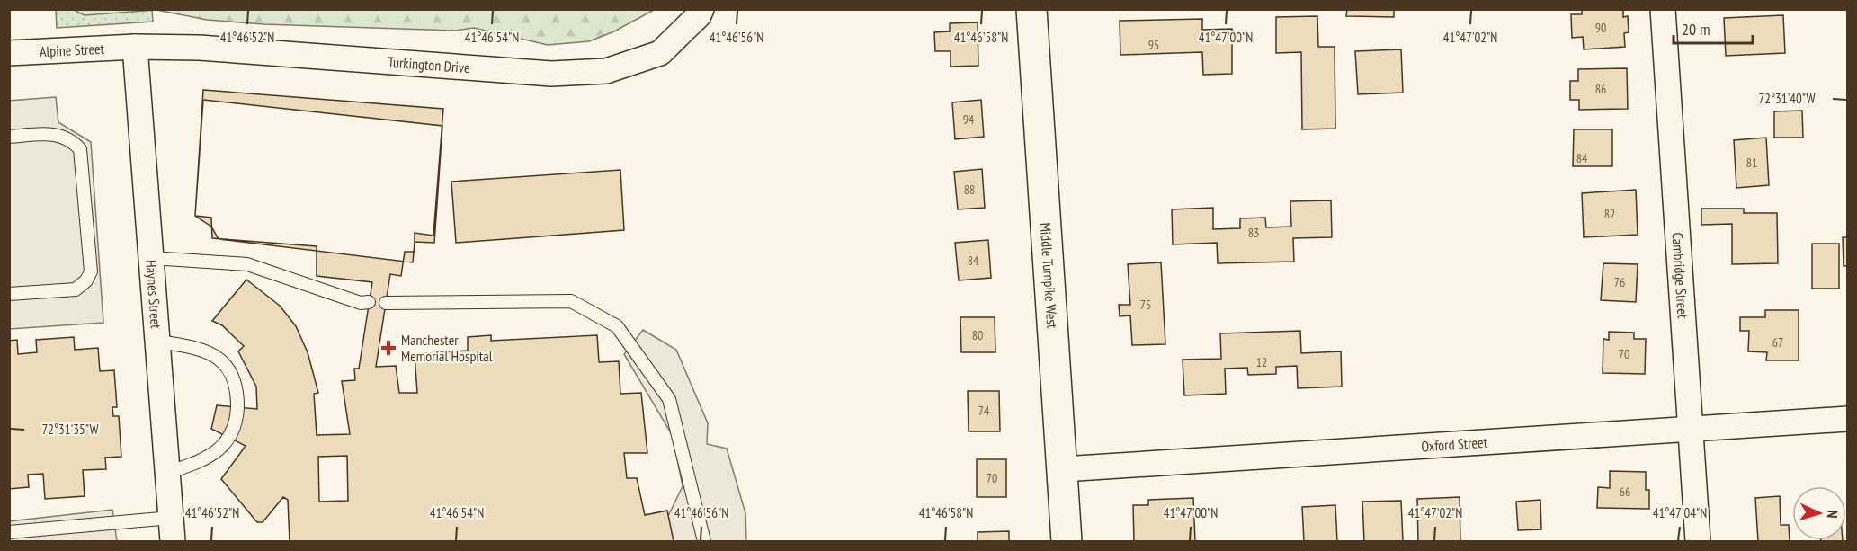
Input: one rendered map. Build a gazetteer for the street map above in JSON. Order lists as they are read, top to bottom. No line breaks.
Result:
{"streets":{"main road":["Middle Turnpike West"],"street":["Alpine Street","Turkington Drive","Cambridge Street","Haynes Street","Oxford Street"]},"crossings":[["Alpine Street","Turkington Drive"],["Alpine Street","Haynes Street"],["Turkington Drive","Haynes Street"],["Cambridge Street","Oxford Street"],["Middle Turnpike West","Oxford Street"]],"places":{"health":["Manchester Memorial Hospital"]},"house_numbers":["90","95","86","94","84","81","88","82","83","84","76","75","80","67","70","12","74","70","66"],"scale_bar":"20 m","north":"right","coordinates":["41°46'52\"N","41°46'54\"N","41°46'56\"N","41°46'58\"N","41°47'00\"N","41°47'02\"N","72°31'40\"W","72°31'35\"W","41°47'04\"N"]}
